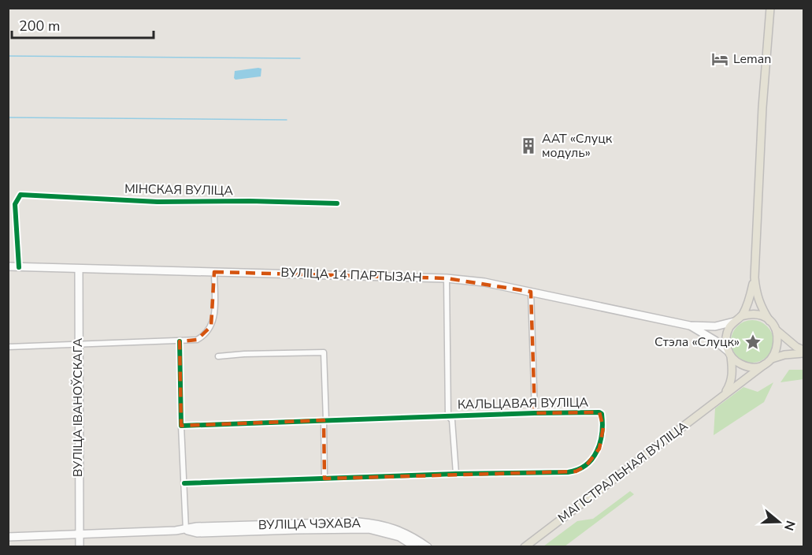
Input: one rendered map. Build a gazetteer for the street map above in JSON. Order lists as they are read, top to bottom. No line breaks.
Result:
{"streets":{"main road":["ВУЛІЦА 14 ПАРТЫЗАН","ВУЛІЦА ІВАНОЎСКАГА","МАГІСТРАЛЬНАЯ ВУЛІЦА","ВУЛІЦА ЧЭХАВА"],"street":["МІНСКАЯ ВУЛІЦА","КАЛЬЦАВАЯ ВУЛІЦА"]},"crossings":[["МІНСКАЯ ВУЛІЦА","ВУЛІЦА 14 ПАРТЫЗАН"],["ВУЛІЦА 14 ПАРТЫЗАН","ВУЛІЦА ІВАНОЎСКАГА"],["ВУЛІЦА 14 ПАРТЫЗАН","МАГІСТРАЛЬНАЯ ВУЛІЦА"],["ВУЛІЦА ІВАНОЎСКАГА","ВУЛІЦА ЧЭХАВА"]],"places":{"hotel":["Leman"],"building":["ААТ «Слуцк модуль»"],"place":["Стэла «Слуцк»"]},"scale_bar":"200 m","north":"right"}
